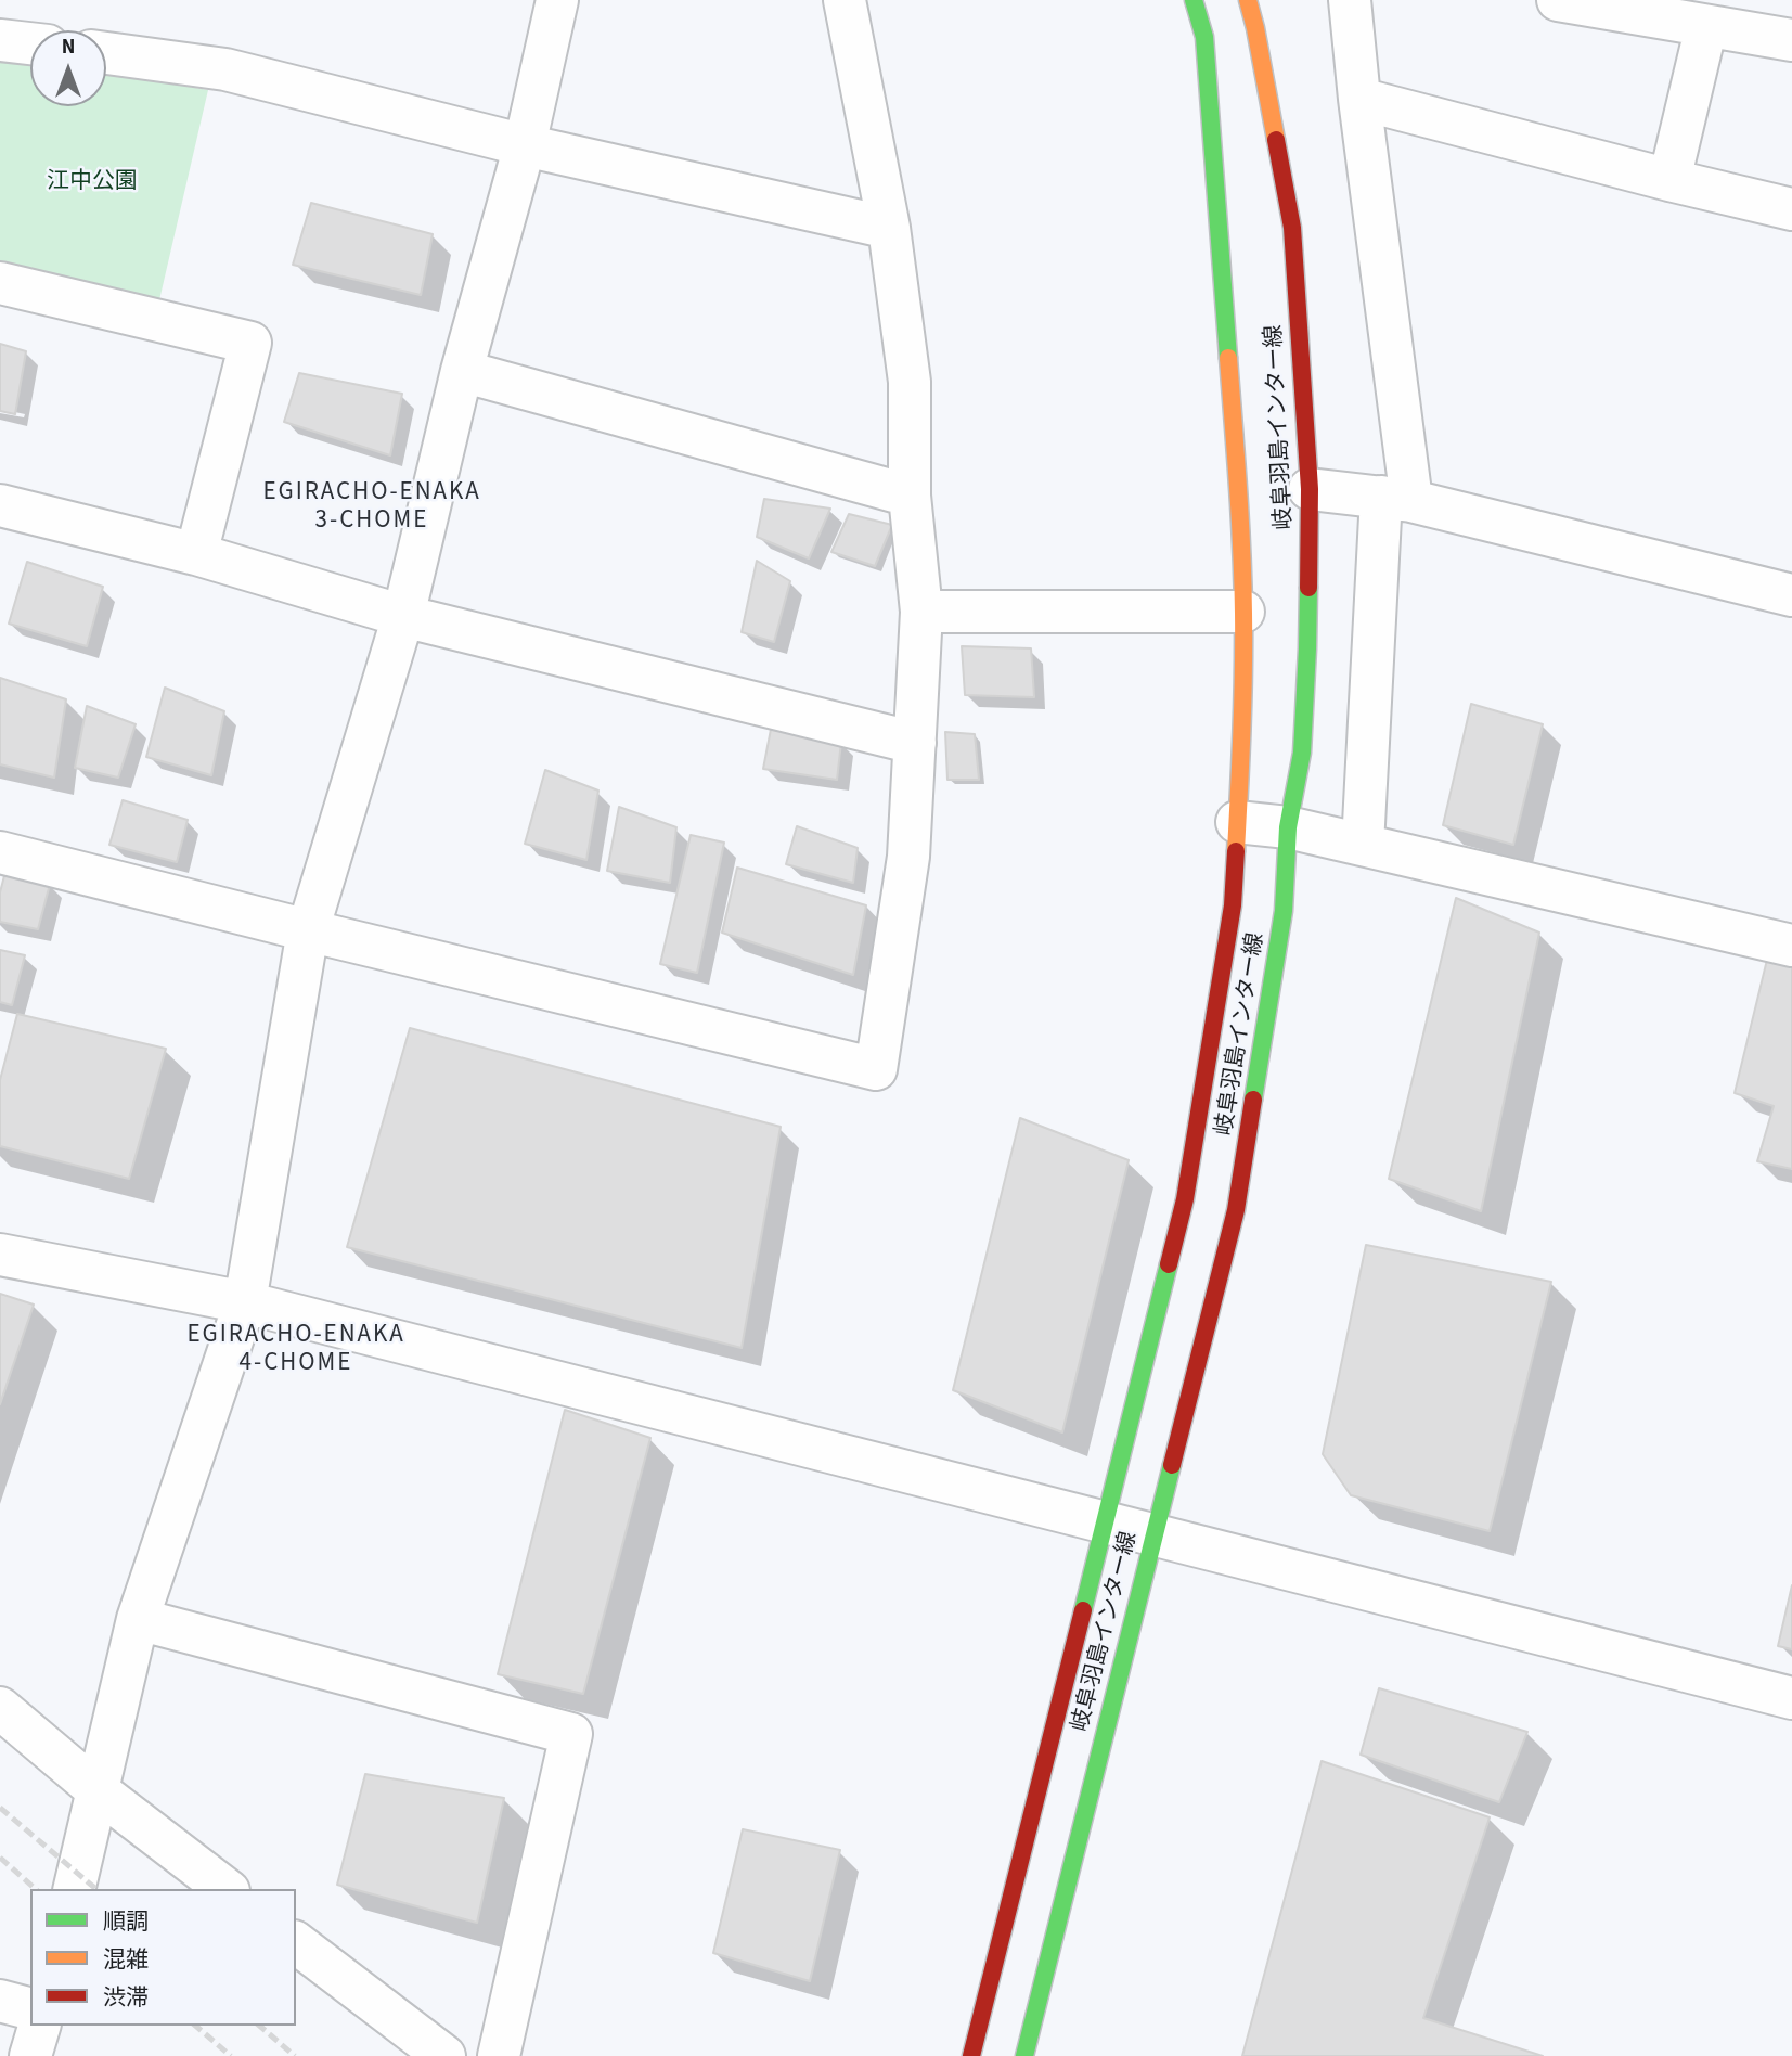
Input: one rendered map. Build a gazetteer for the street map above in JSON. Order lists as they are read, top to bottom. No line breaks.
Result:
{"streets":{"main road":["岐阜羽島インター線"]},"districts":["EGIRACHO-ENAKA 3-CHOME","EGIRACHO-ENAKA 4-CHOME"],"parks":["江中公園"],"legend":["順調","混雑","渋滞"],"north":"top"}
